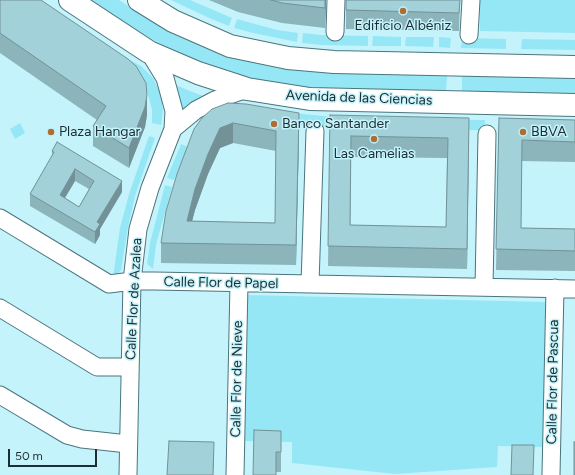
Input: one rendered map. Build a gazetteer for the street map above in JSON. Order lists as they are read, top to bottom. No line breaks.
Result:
{"streets":{"main road":["Avenida de las Ciencias"],"street":["Calle Flor de Papel","Calle Flor de Azalea","Calle Flor de Nieve","Calle Flor de Pascua"]},"crossings":[["Calle Flor de Papel","Calle Flor de Azalea"],["Calle Flor de Papel","Calle Flor de Nieve"],["Calle Flor de Papel","Calle Flor de Pascua"]],"places":["Edificio Albéniz","Banco Santander","Plaza Hangar","BBVA","Las Camelias"],"scale_bar":"50 m"}
